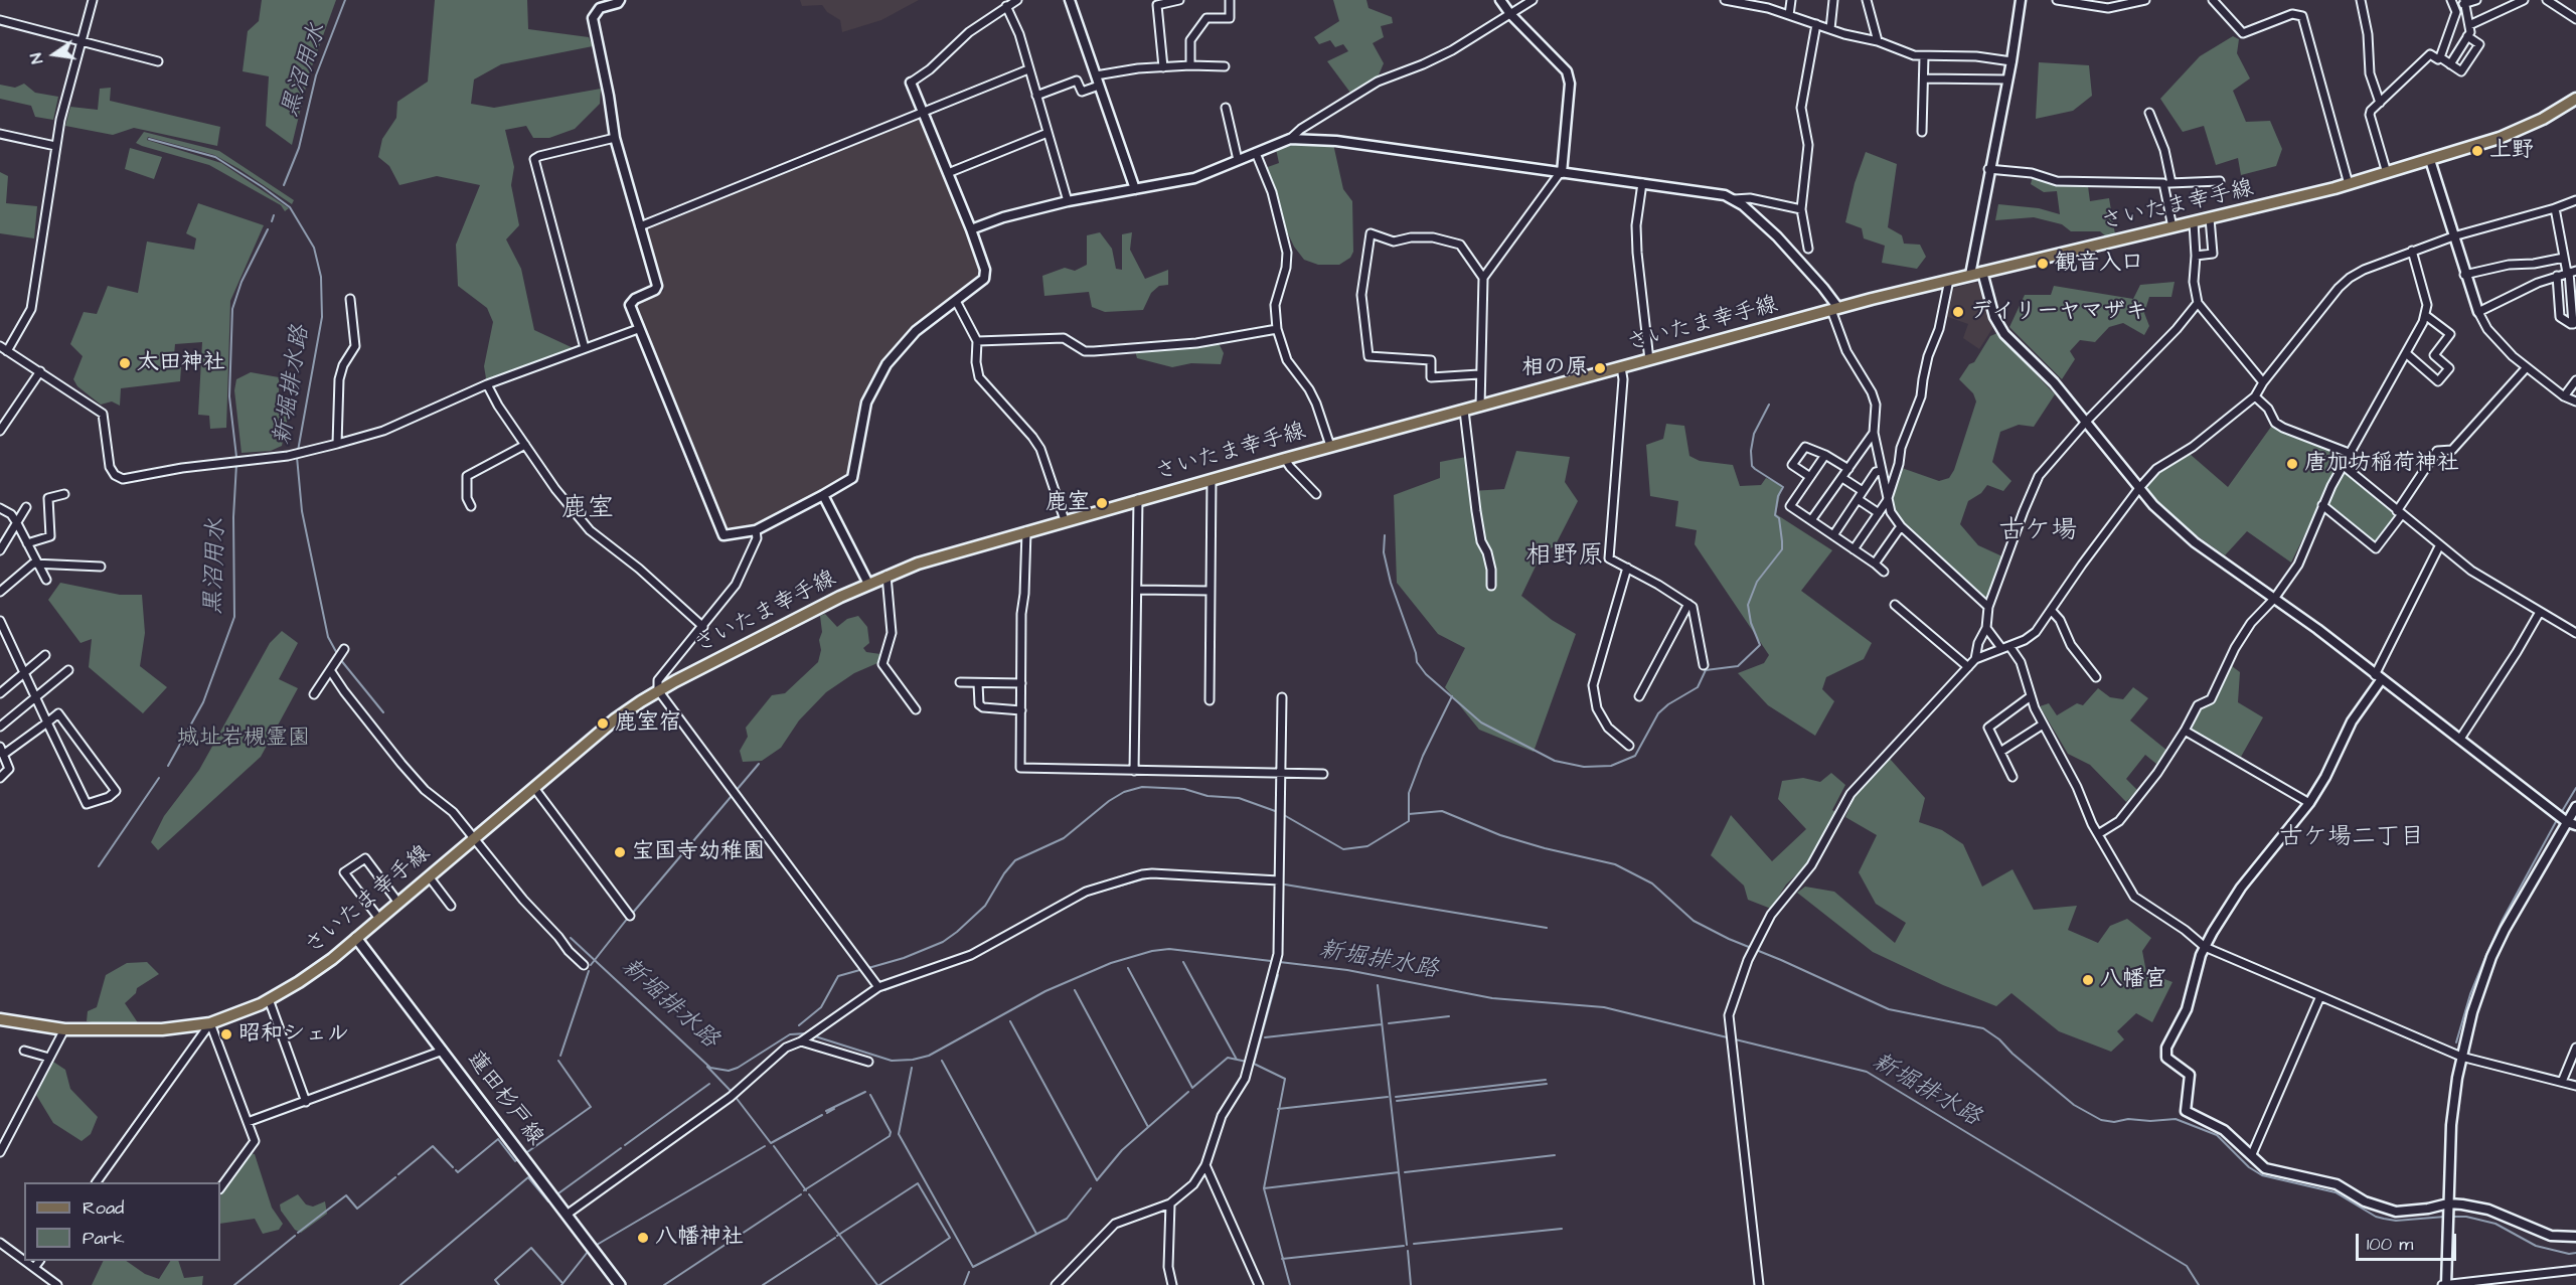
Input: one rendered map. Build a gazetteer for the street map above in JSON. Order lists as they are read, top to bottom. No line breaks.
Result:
{"streets":{"main road":["さいたま幸手線","蓮田杉戸線"]},"crossings":[["さいたま幸手線","蓮田杉戸線"]],"districts":["鹿室","古ケ場","相野原","古ケ場二丁目"],"water":["黒沼用水","新堀排水路"],"parks":["城址岩槻霊園"],"places":["上野","観音入口","デイリーヤマザキ","太田神社","相の原","唐加坊稲荷神社","鹿室","鹿室宿","宝国寺幼稚園","八幡宮","昭和シェル","八幡神社"],"legend":["Road","Park"],"scale_bar":"100 m","north":"left"}
